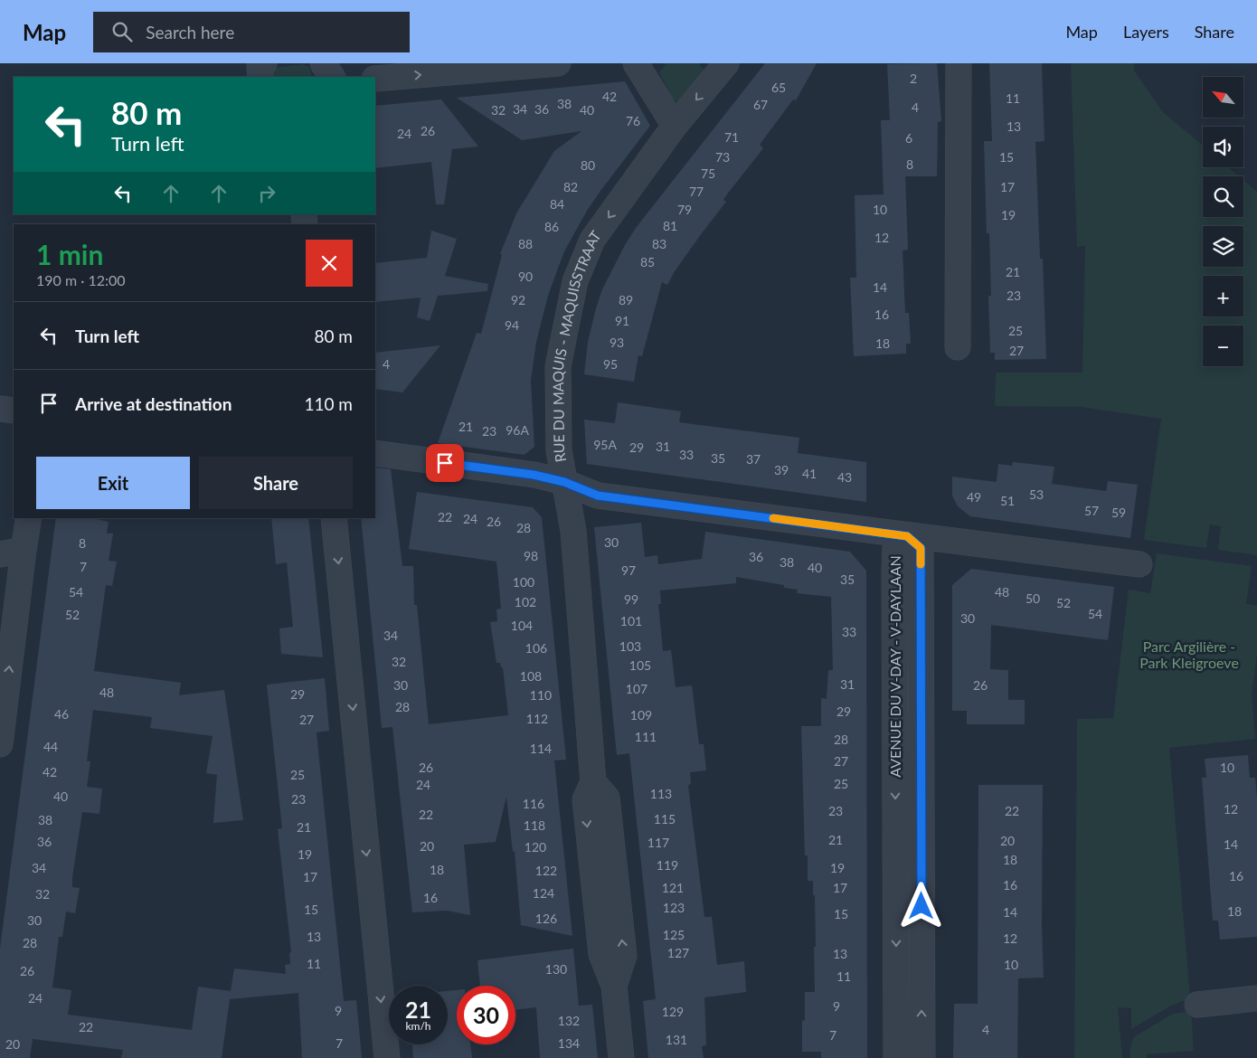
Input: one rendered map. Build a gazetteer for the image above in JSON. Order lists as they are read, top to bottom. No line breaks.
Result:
{"streets":{"street":["RUE DU MAQUIS - MAQUISSTRAAT","AVENUE DU V-DAY - V-DAYLAAN"]},"one_way":["RUE DU MAQUIS - MAQUISSTRAAT"],"parks":["Parc Argilière - Park Kleigroeve"],"house_numbers":["2","65","42","11","38","67","4","34","36","32","40","76","13","26","24","71","6","73","15","8","80","75","82","17","77","84","79","10","19","81","86","12","88","83","85","21","90","14","23","92","89","16","91","94","25","93","18","27","4","95","21","96A","23","95A","31","29","33","35","37","39","41","43","53","49","51","57","59","22","24","26","28","30","8","98","36","38","7","40","97","35","100","54","48","50","99","102","52","54","52","30","101","104","33","34","103","106","32","105","108","31","30","26","107","48","29","110","28","29","46","109","112","27","111","28","44","114","27","26","10","42","25","25","24","113","40","23","116","12","23","22","22","115","38","118","21","21","20","36","117","14","20","120","19","18","119","34","19","18","122","16","17","16","121","17","124","32","16","123","15","18","14","15","126","30","125","13","12","28","127","13","11","10","130","26","11","24","9","9","129","132","22","4","7","131","7","134","20"],"north":"top left","page":{"header":"Map","search":"Search here","nav":["Map","Layers","Share"],"map_buttons":["+","−"],"turn":["80 m","Turn left"],"heading":["1 min","190 m · 12:00"],"list":[{"name":"Turn left","value":"80 m"},{"name":"Arrive at destination","value":"110 m"}],"buttons":["Exit","Share"],"speed":"21 km/h","limit":"30"}}
